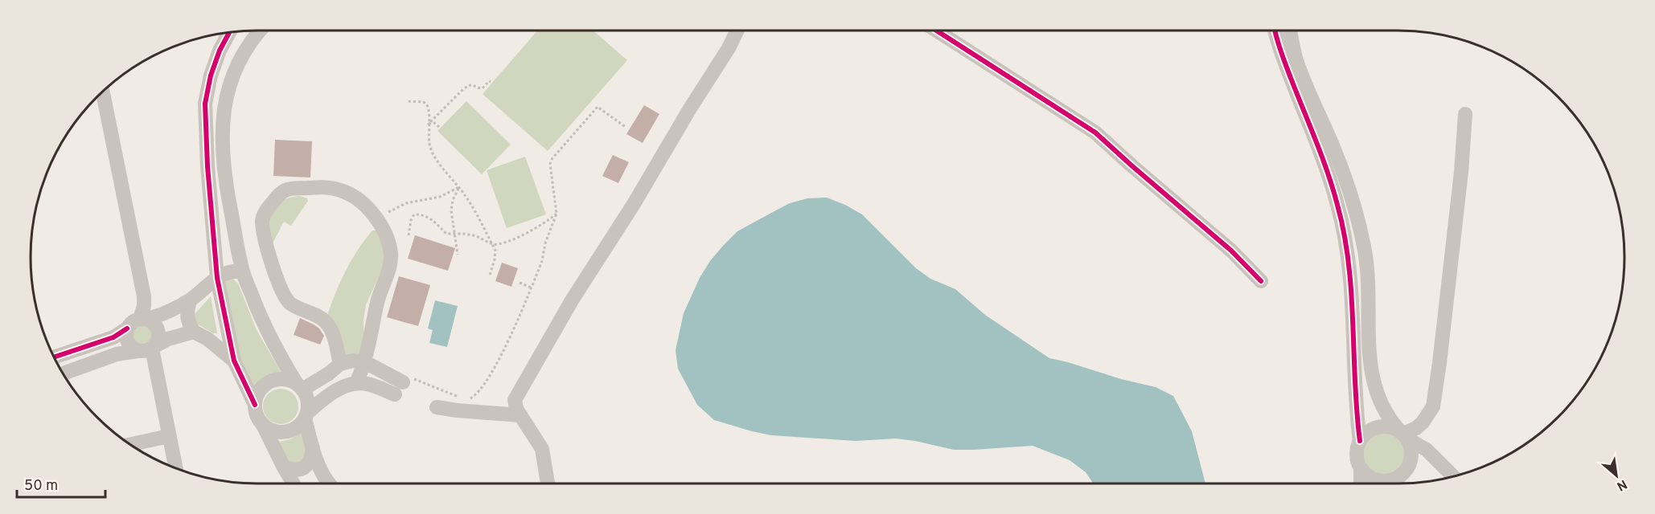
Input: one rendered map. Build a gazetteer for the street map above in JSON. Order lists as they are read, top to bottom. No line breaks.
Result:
{"scale_bar":"50 m","north":"bottom right"}
